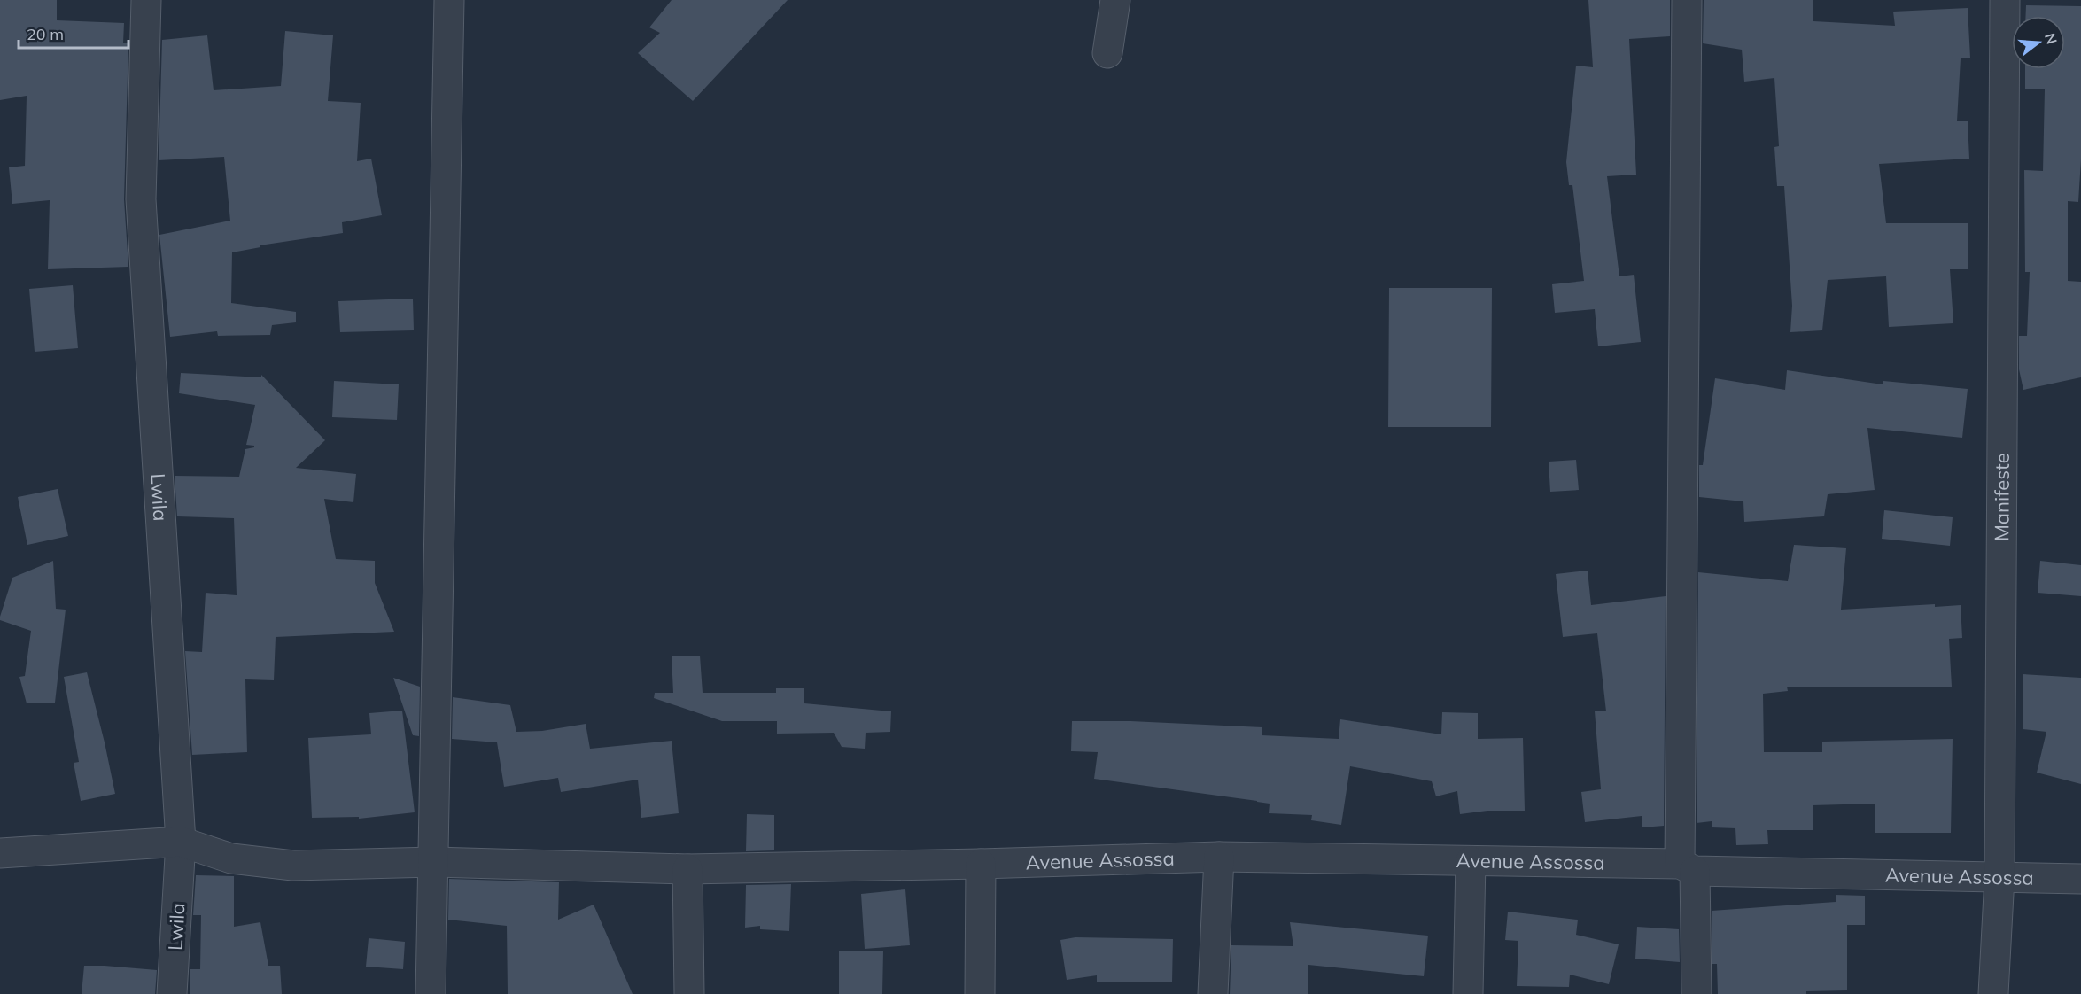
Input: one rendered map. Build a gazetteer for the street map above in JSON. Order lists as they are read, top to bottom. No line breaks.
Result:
{"streets":{"street":["Lwila","Manifeste","Avenue Assossa"]},"crossings":[["Lwila","Avenue Assossa"],["Manifeste","Avenue Assossa"]],"scale_bar":"20 m","north":"right"}
